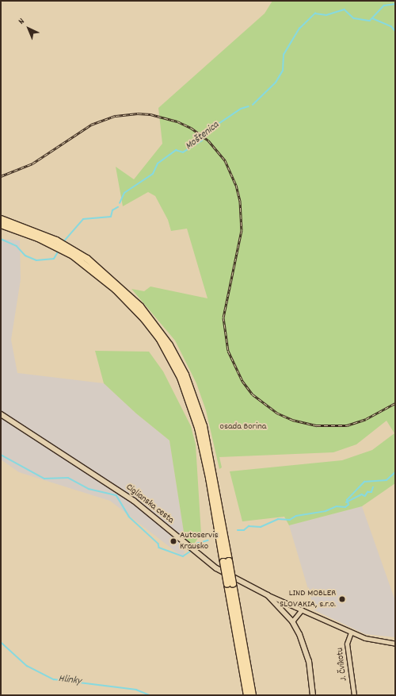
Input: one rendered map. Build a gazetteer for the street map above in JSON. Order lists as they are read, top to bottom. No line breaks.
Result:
{"streets":{"street":["Ciglianska cesta","J. Čvíkotu"]},"crossings":[["Ciglianska cesta","J. Čvíkotu"]],"water":["Moštenica","Hlinky"],"parks":["osada Borina"],"places":["Autoservis Krausko","LIND MOBLER SLOVAKIA, s.r.o."],"north":"top left"}
